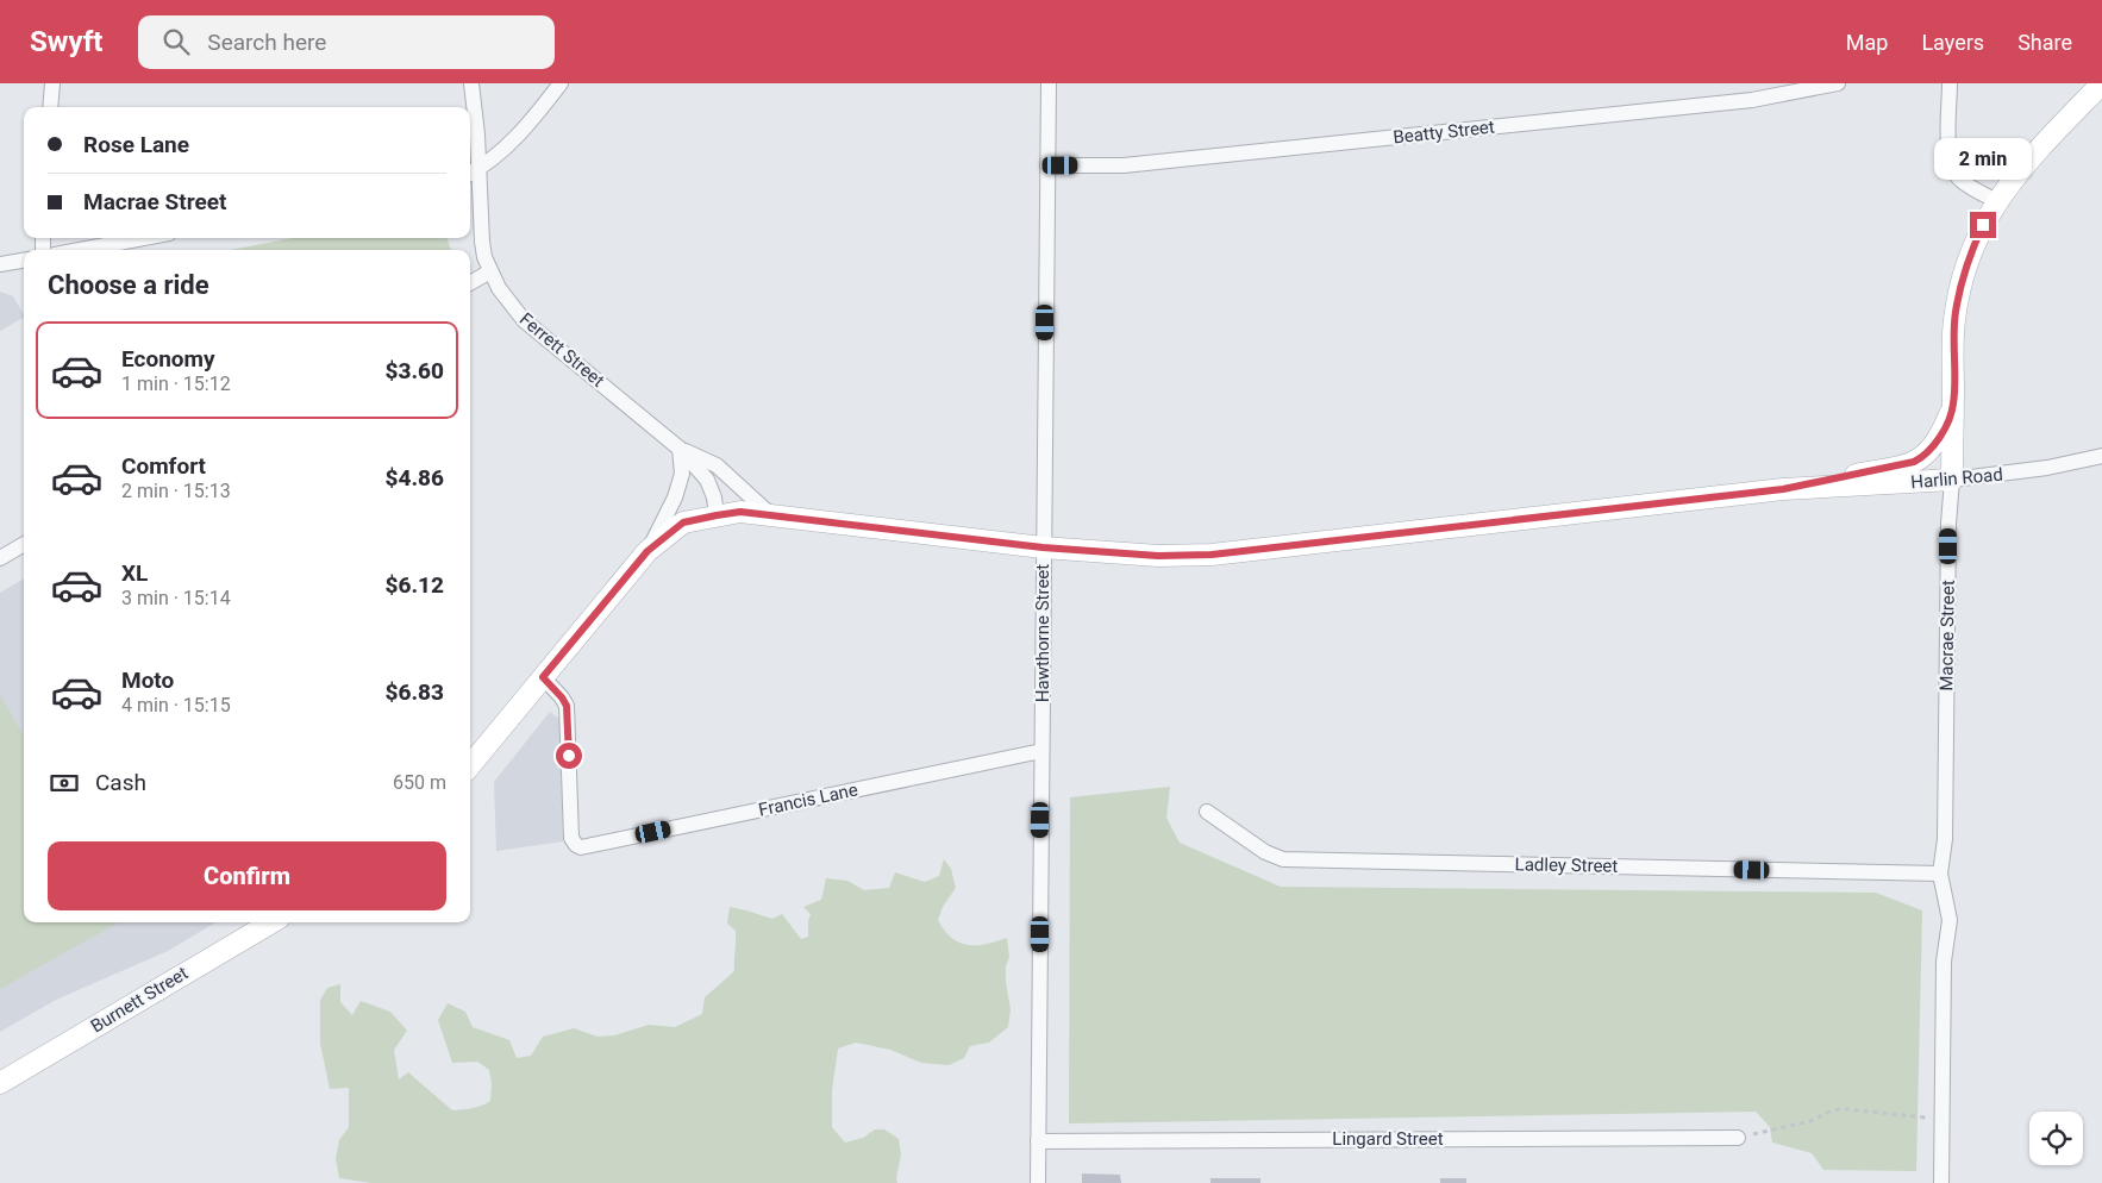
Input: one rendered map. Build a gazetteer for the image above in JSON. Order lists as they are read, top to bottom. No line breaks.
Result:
{"streets":{"main road":["Harlin Road","Macrae Street","Burnett Street"],"street":["Beatty Street","Ferrett Street","Hawthorne Street","Francis Lane","Ladley Street","Lingard Street"]},"crossings":[["Beatty Street","Hawthorne Street"],["Ferrett Street","Harlin Road"],["Harlin Road","Hawthorne Street"],["Harlin Road","Macrae Street"],["Hawthorne Street","Francis Lane"],["Hawthorne Street","Lingard Street"],["Macrae Street","Ladley Street"]],"page":{"header":"Swyft","search":"Search here","nav":["Map","Layers","Share"],"banner":["Rose Lane","Macrae Street"],"bubble":"2 min","heading":"Choose a ride","list":[{"name":"Economy","note":"1 min · 15:12","value":"$3.60"},{"name":"Comfort","note":"2 min · 15:13","value":"$4.86"},{"name":"XL","note":"3 min · 15:14","value":"$6.12"},{"name":"Moto","note":"4 min · 15:15","value":"$6.83"}],"pay":["Cash","650 m"],"buttons":"Confirm"}}
